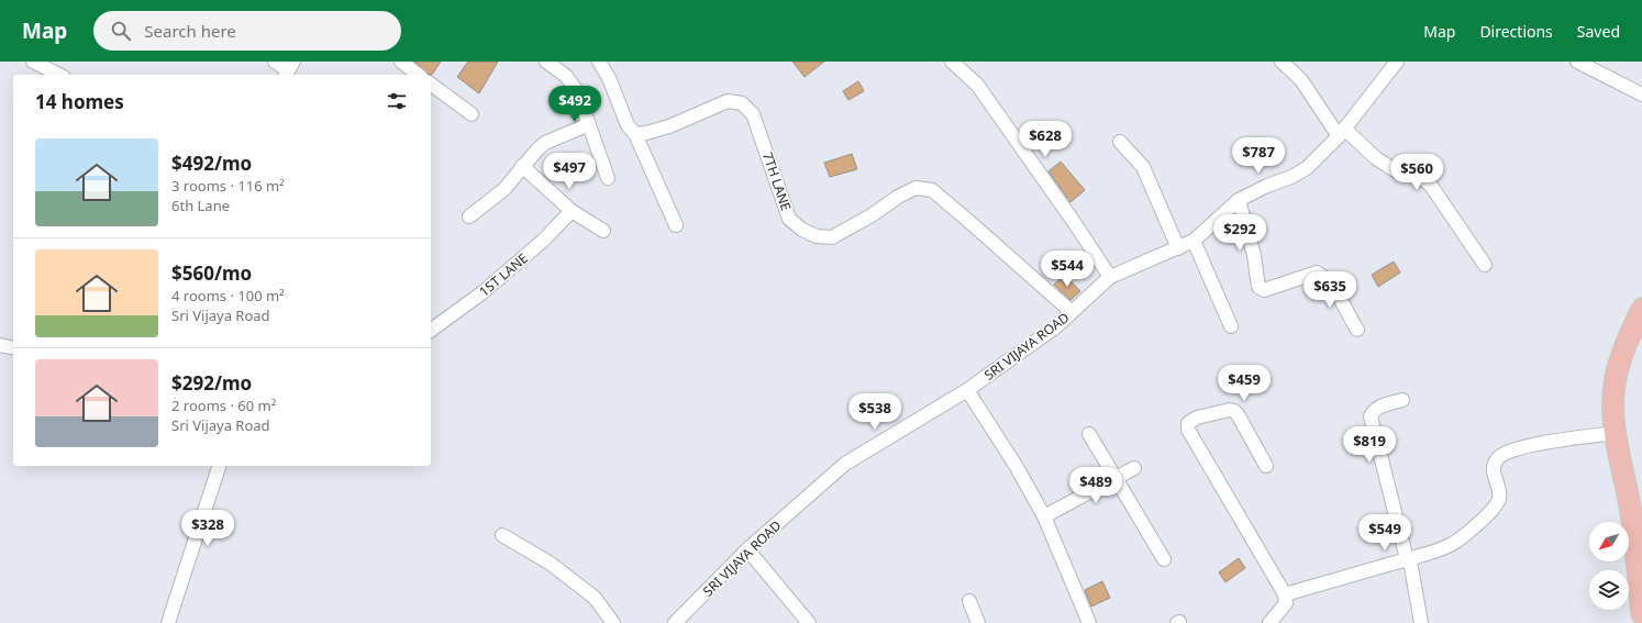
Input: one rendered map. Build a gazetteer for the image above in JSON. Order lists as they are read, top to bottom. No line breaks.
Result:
{"streets":{"street":["7TH LANE","1ST LANE","SRI VIJAYA ROAD"]},"crossings":[["7TH LANE","SRI VIJAYA ROAD"]],"north":"bottom left","page":{"header":"Map","search":"Search here","nav":["Map","Directions","Saved"],"heading":"14 homes","price":["$492","$628","$787","$497","$560","$292","$544","$635","$459","$538","$819","$489","$328","$549"],"list":[{"name":"$492/mo","note":"3 rooms · 116 m² · 6th Lane"},{"name":"$560/mo","note":"4 rooms · 100 m² · Sri Vijaya Road"},{"name":"$292/mo","note":"2 rooms · 60 m² · Sri Vijaya Road"}]}}
